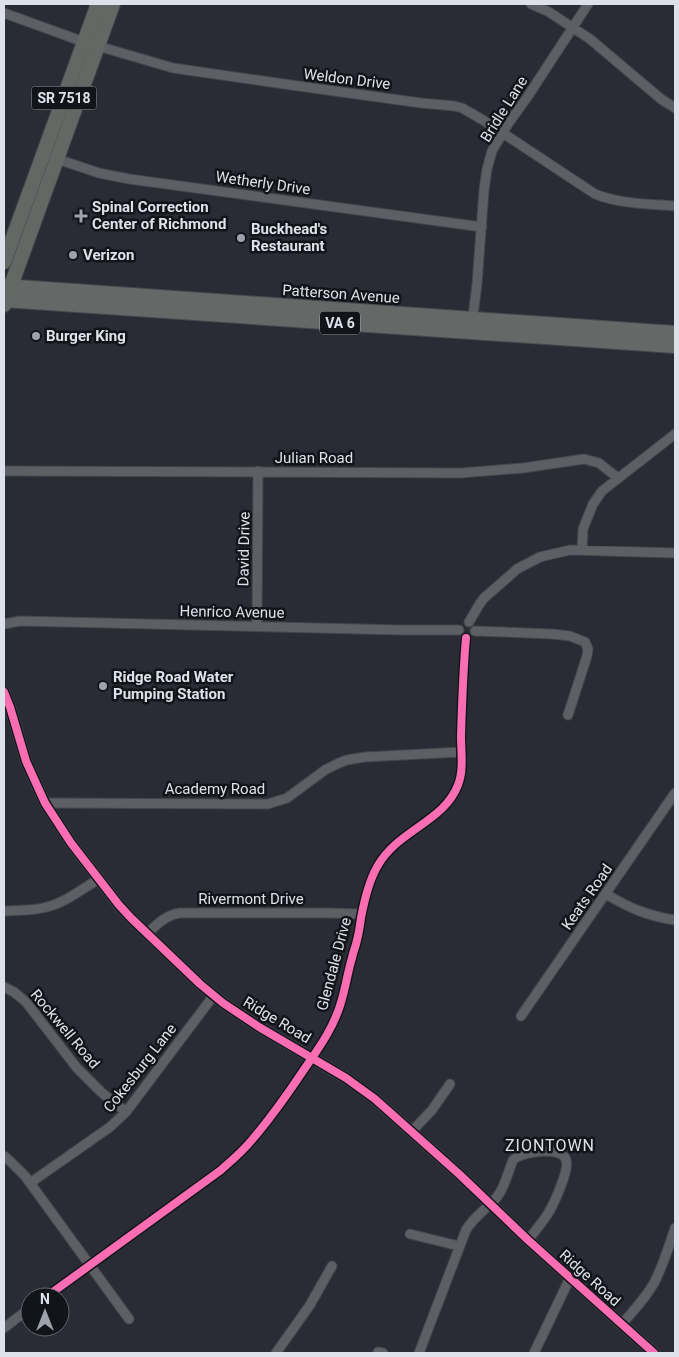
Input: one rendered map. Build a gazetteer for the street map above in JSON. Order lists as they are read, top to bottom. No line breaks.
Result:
{"streets":{"highway":["SR 7518"],"main road":["Patterson Avenue","VA 6"],"street":["Weldon Drive","Bridle Lane","Wetherly Drive","Julian Road","David Drive","Henrico Avenue","Academy Road","Keats Road","Rivermont Drive","Glendale Drive","Ridge Road","Rockwell Road","Cokesburg Lane"]},"crossings":[["Weldon Drive","SR 7518"],["Weldon Drive","Bridle Lane"],["SR 7518","Wetherly Drive"],["SR 7518","Patterson Avenue"],["Bridle Lane","Wetherly Drive"],["Bridle Lane","Patterson Avenue"],["Julian Road","David Drive"],["David Drive","Henrico Avenue"],["Henrico Avenue","Glendale Drive"],["Academy Road","Glendale Drive"],["Academy Road","Ridge Road"],["Rivermont Drive","Glendale Drive"],["Rivermont Drive","Ridge Road"],["Glendale Drive","Ridge Road"],["Ridge Road","Cokesburg Lane"],["Rockwell Road","Cokesburg Lane"]],"districts":["ZIONTOWN"],"places":{"health":["Spinal Correction Center of Richmond"],"other":["Buckhead's Restaurant","Verizon","Burger King","Ridge Road Water Pumping Station"]},"north":"top"}
